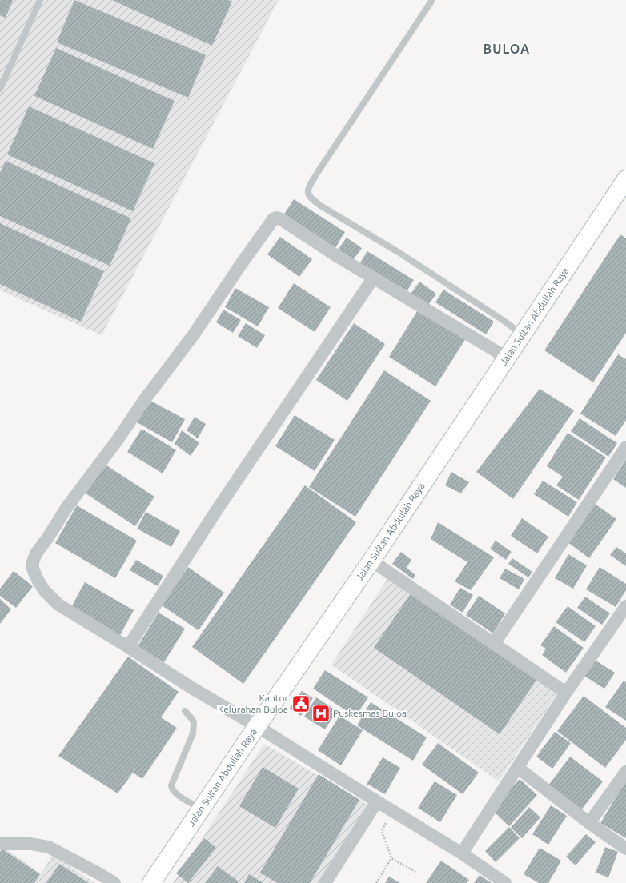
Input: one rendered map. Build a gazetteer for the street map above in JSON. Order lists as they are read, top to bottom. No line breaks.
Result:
{"streets":{"main road":["Jalan Sultan Abdullah Raya"]},"districts":["BULOA"],"places":{"public building":["Kantor Kelurahan Buloa"],"hospital":["Puskesmas Buloa"]}}
